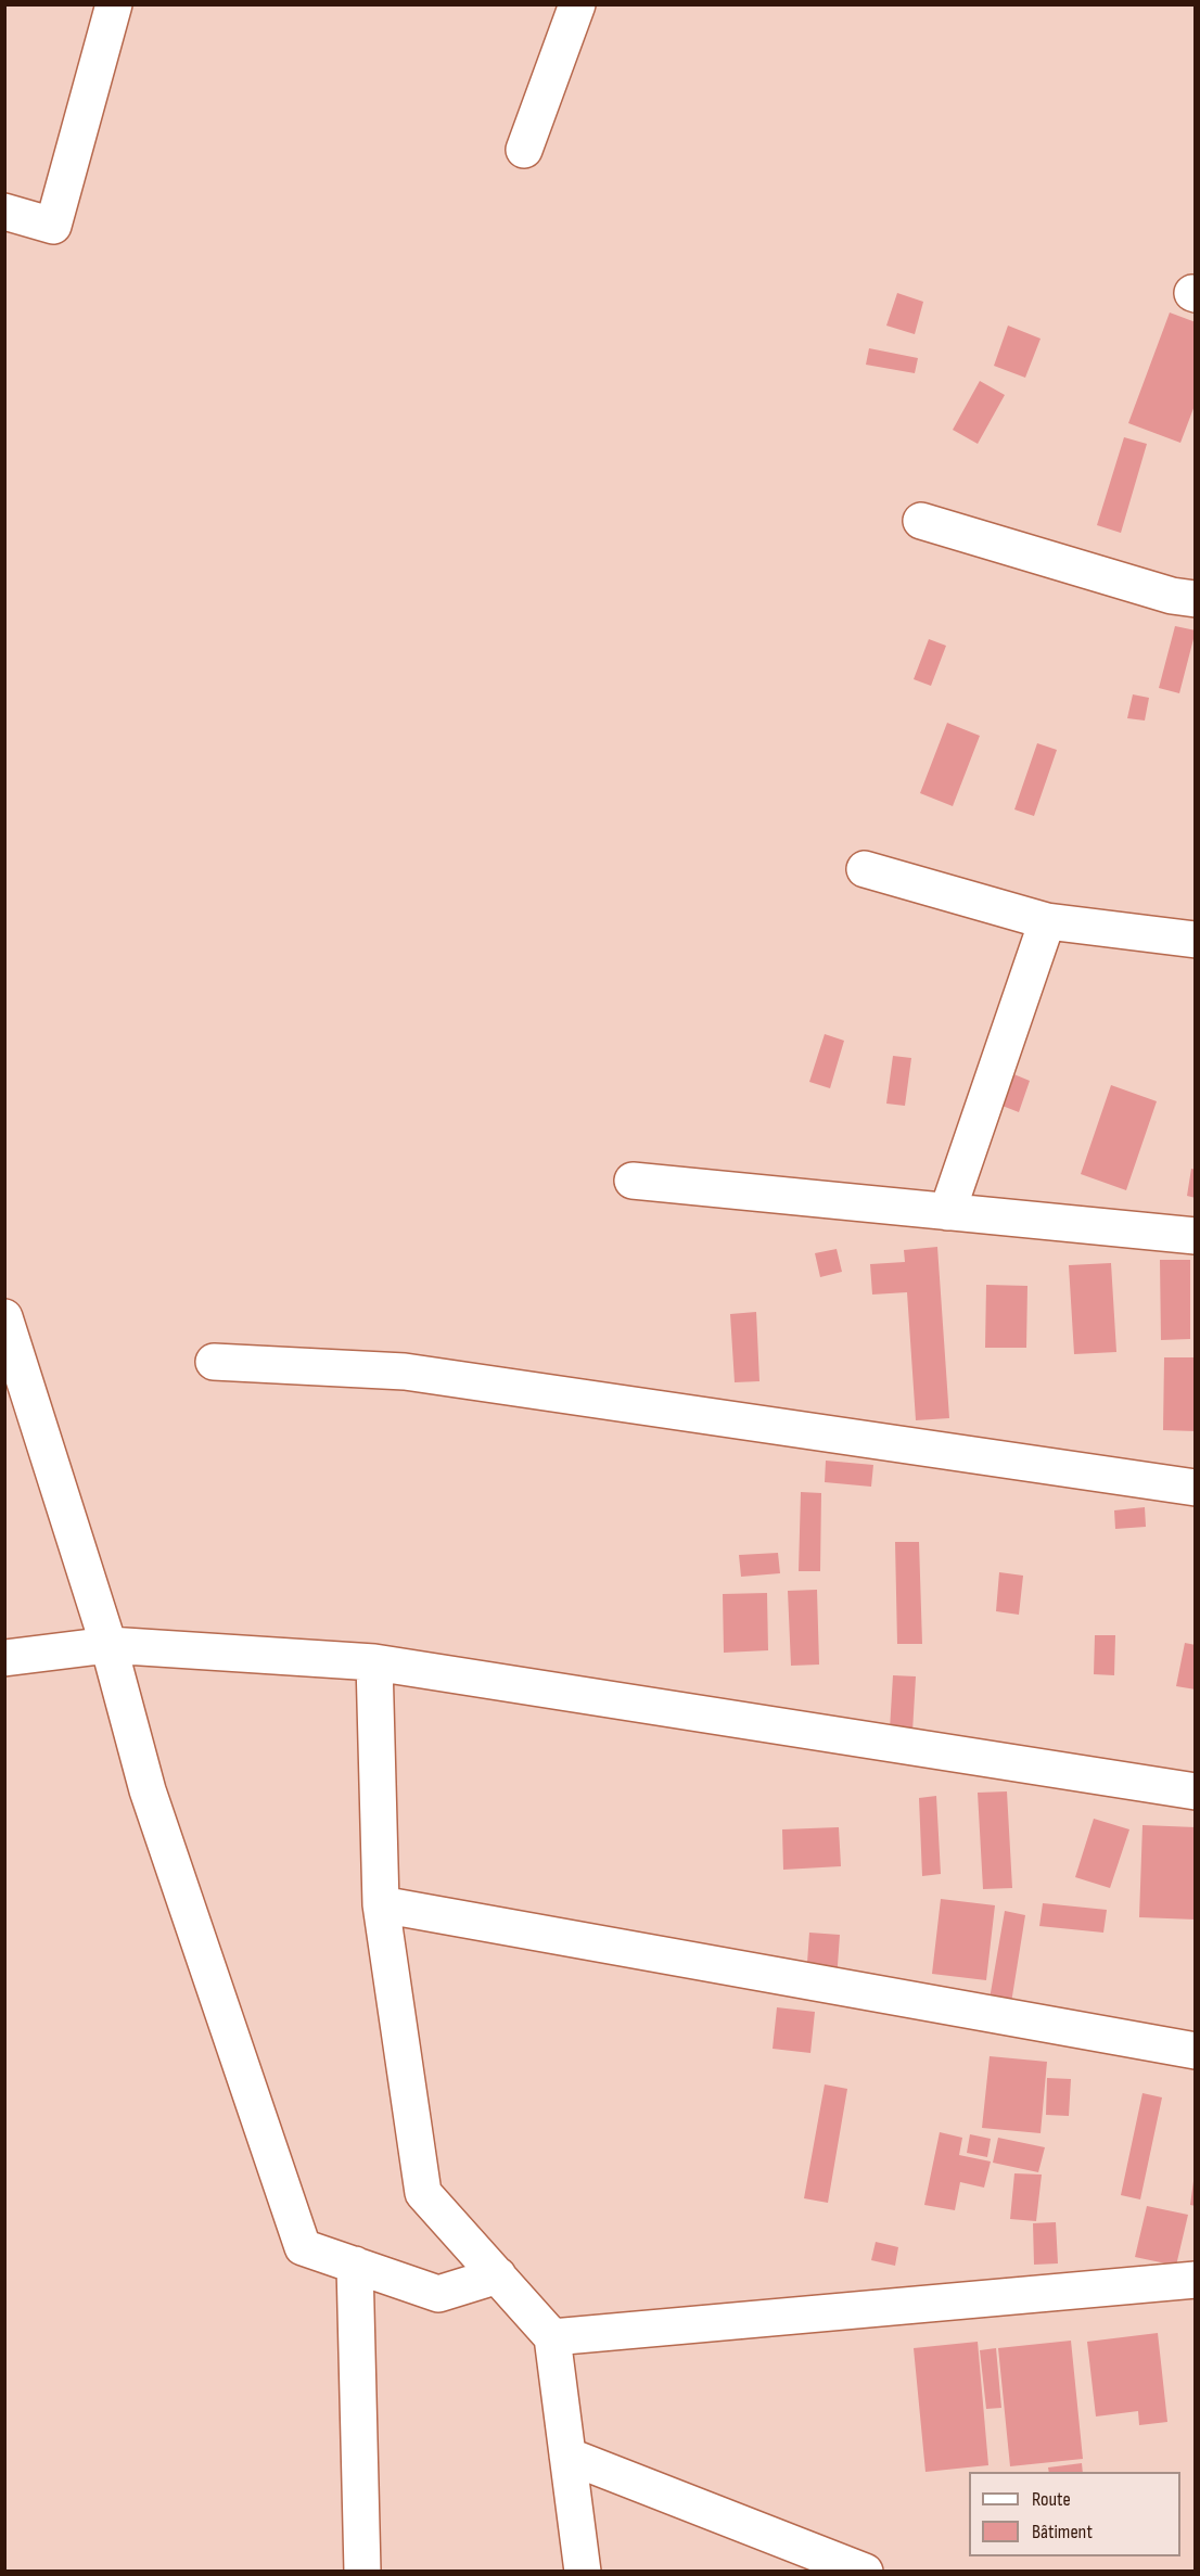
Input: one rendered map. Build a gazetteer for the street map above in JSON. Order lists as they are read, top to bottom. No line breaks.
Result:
{"legend":["Route","Bâtiment"]}
